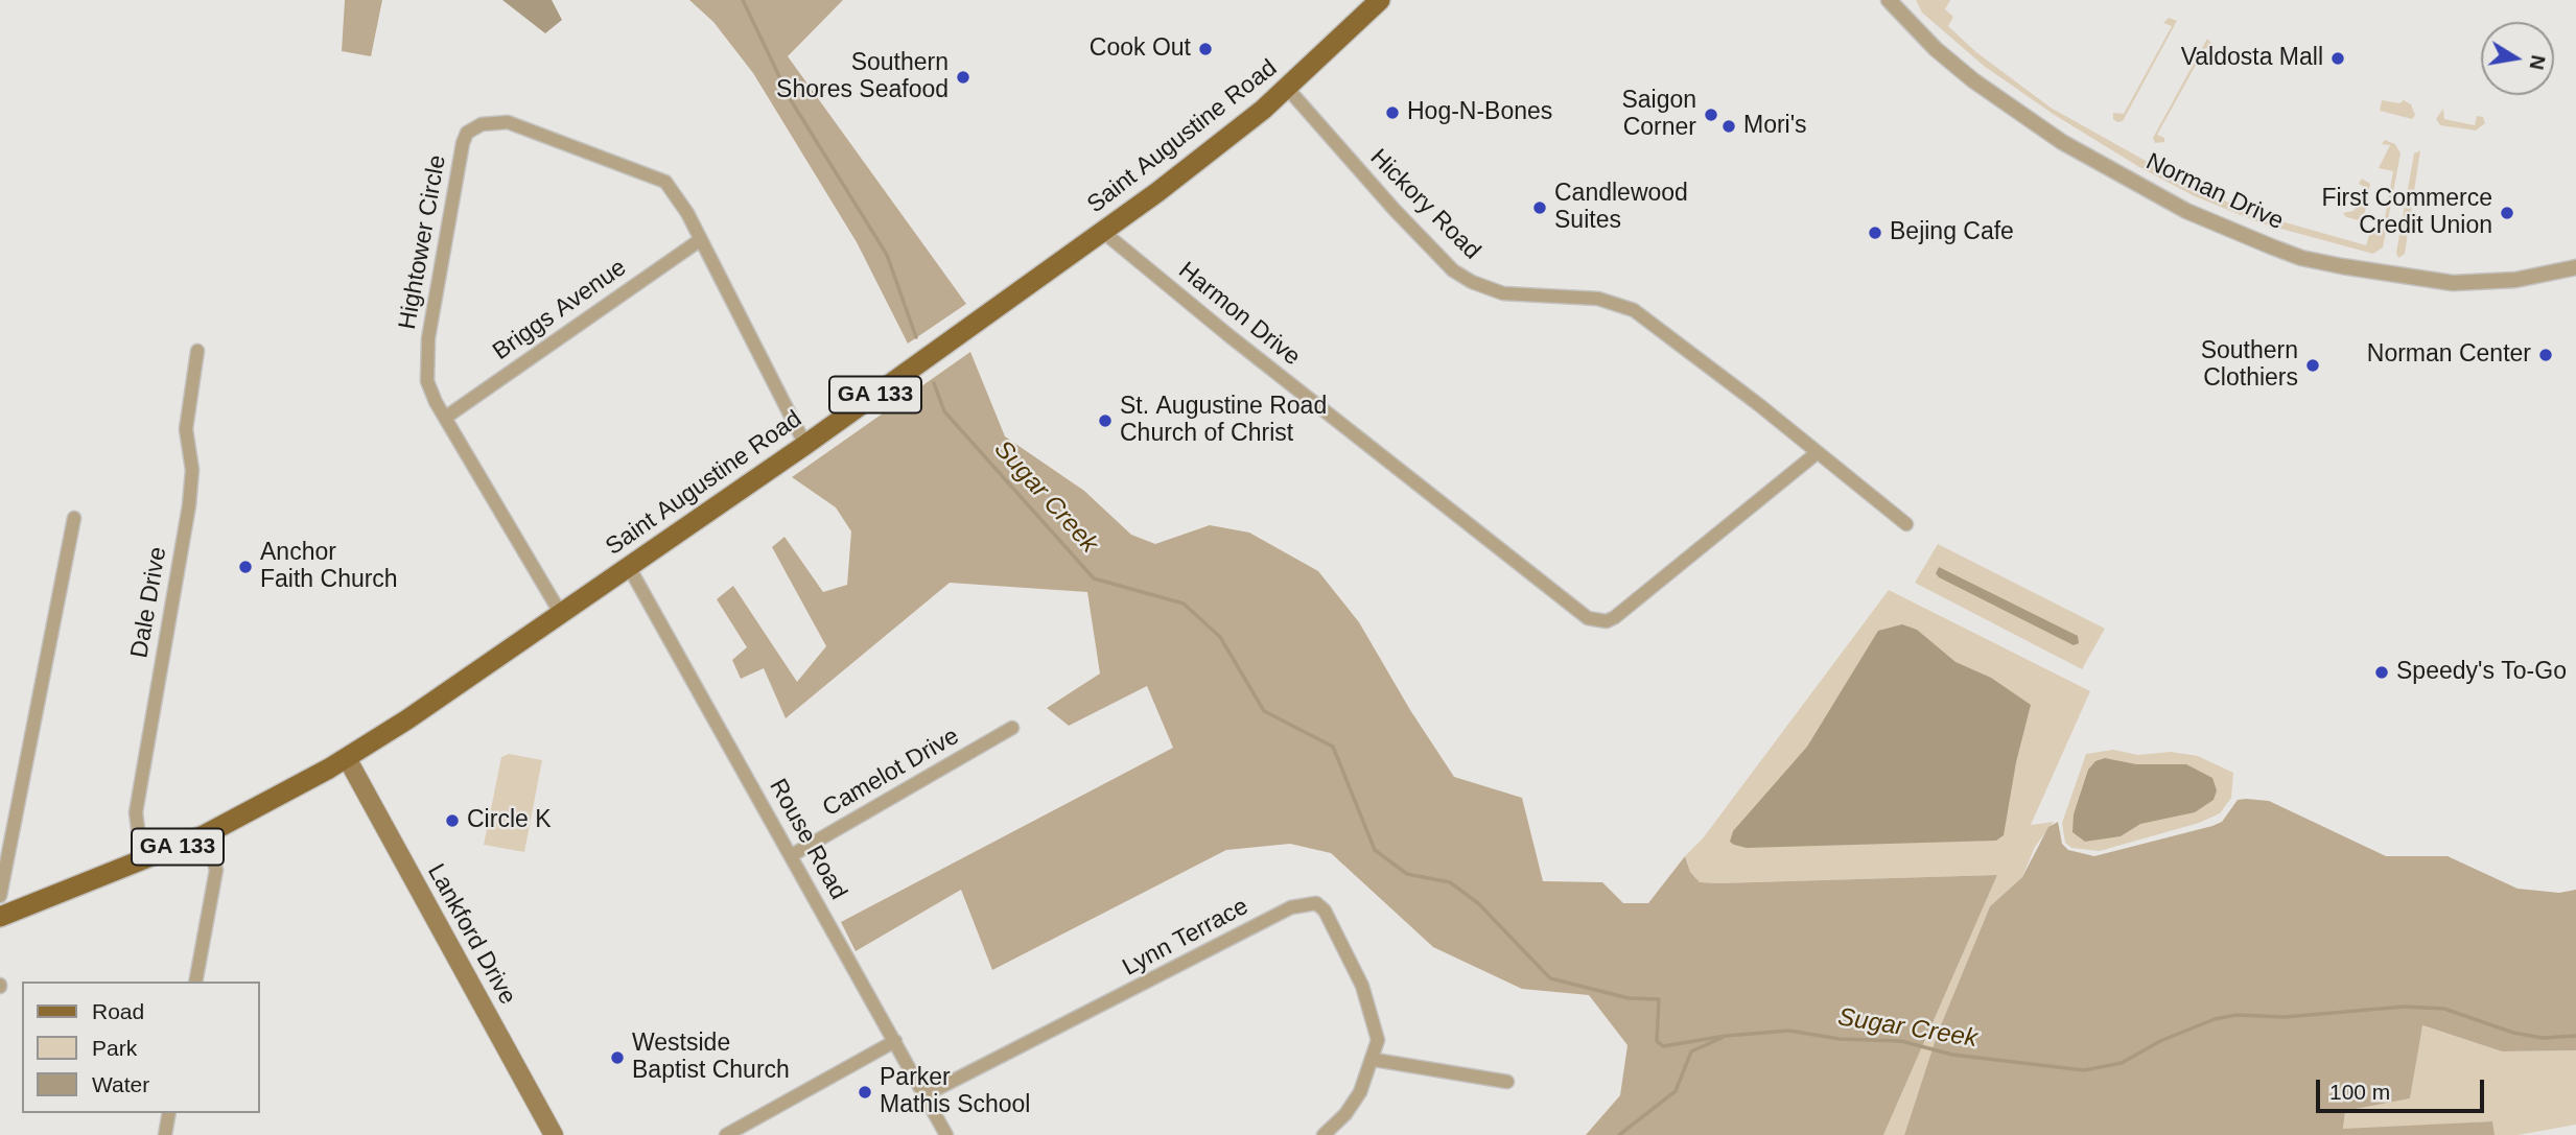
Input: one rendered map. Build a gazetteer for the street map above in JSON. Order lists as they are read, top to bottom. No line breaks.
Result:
{"streets":{"main road":["Saint Augustine Road","GA 133","Lankford Drive"],"street":["Norman Drive","Hickory Road","Hightower Circle","Briggs Avenue","Harmon Drive","Dale Drive","Camelot Drive","Rouse Road","Lynn Terrace"]},"crossings":[["Saint Augustine Road","Hickory Road"],["Saint Augustine Road","Hightower Circle"],["Saint Augustine Road","Harmon Drive"],["Saint Augustine Road","Dale Drive"],["Saint Augustine Road","Rouse Road"],["Saint Augustine Road","Lankford Drive"],["Hickory Road","Harmon Drive"],["Hightower Circle","Briggs Avenue"],["Camelot Drive","Rouse Road"],["Rouse Road","Lynn Terrace"]],"water":["Sugar Creek"],"places":["Cook Out","Valdosta Mall","Southern Shores Seafood","Hog-N-Bones","Saigon Corner","Mori's","Candlewood Suites","First Commerce Credit Union","Bejing Cafe","Norman Center","Southern Clothiers","St. Augustine Road Church of Christ","Anchor Faith Church","Speedy's To-Go","Circle K","Westside Baptist Church","Parker Mathis School"],"legend":["Road","Park","Water"],"scale_bar":"100 m","north":"right"}
